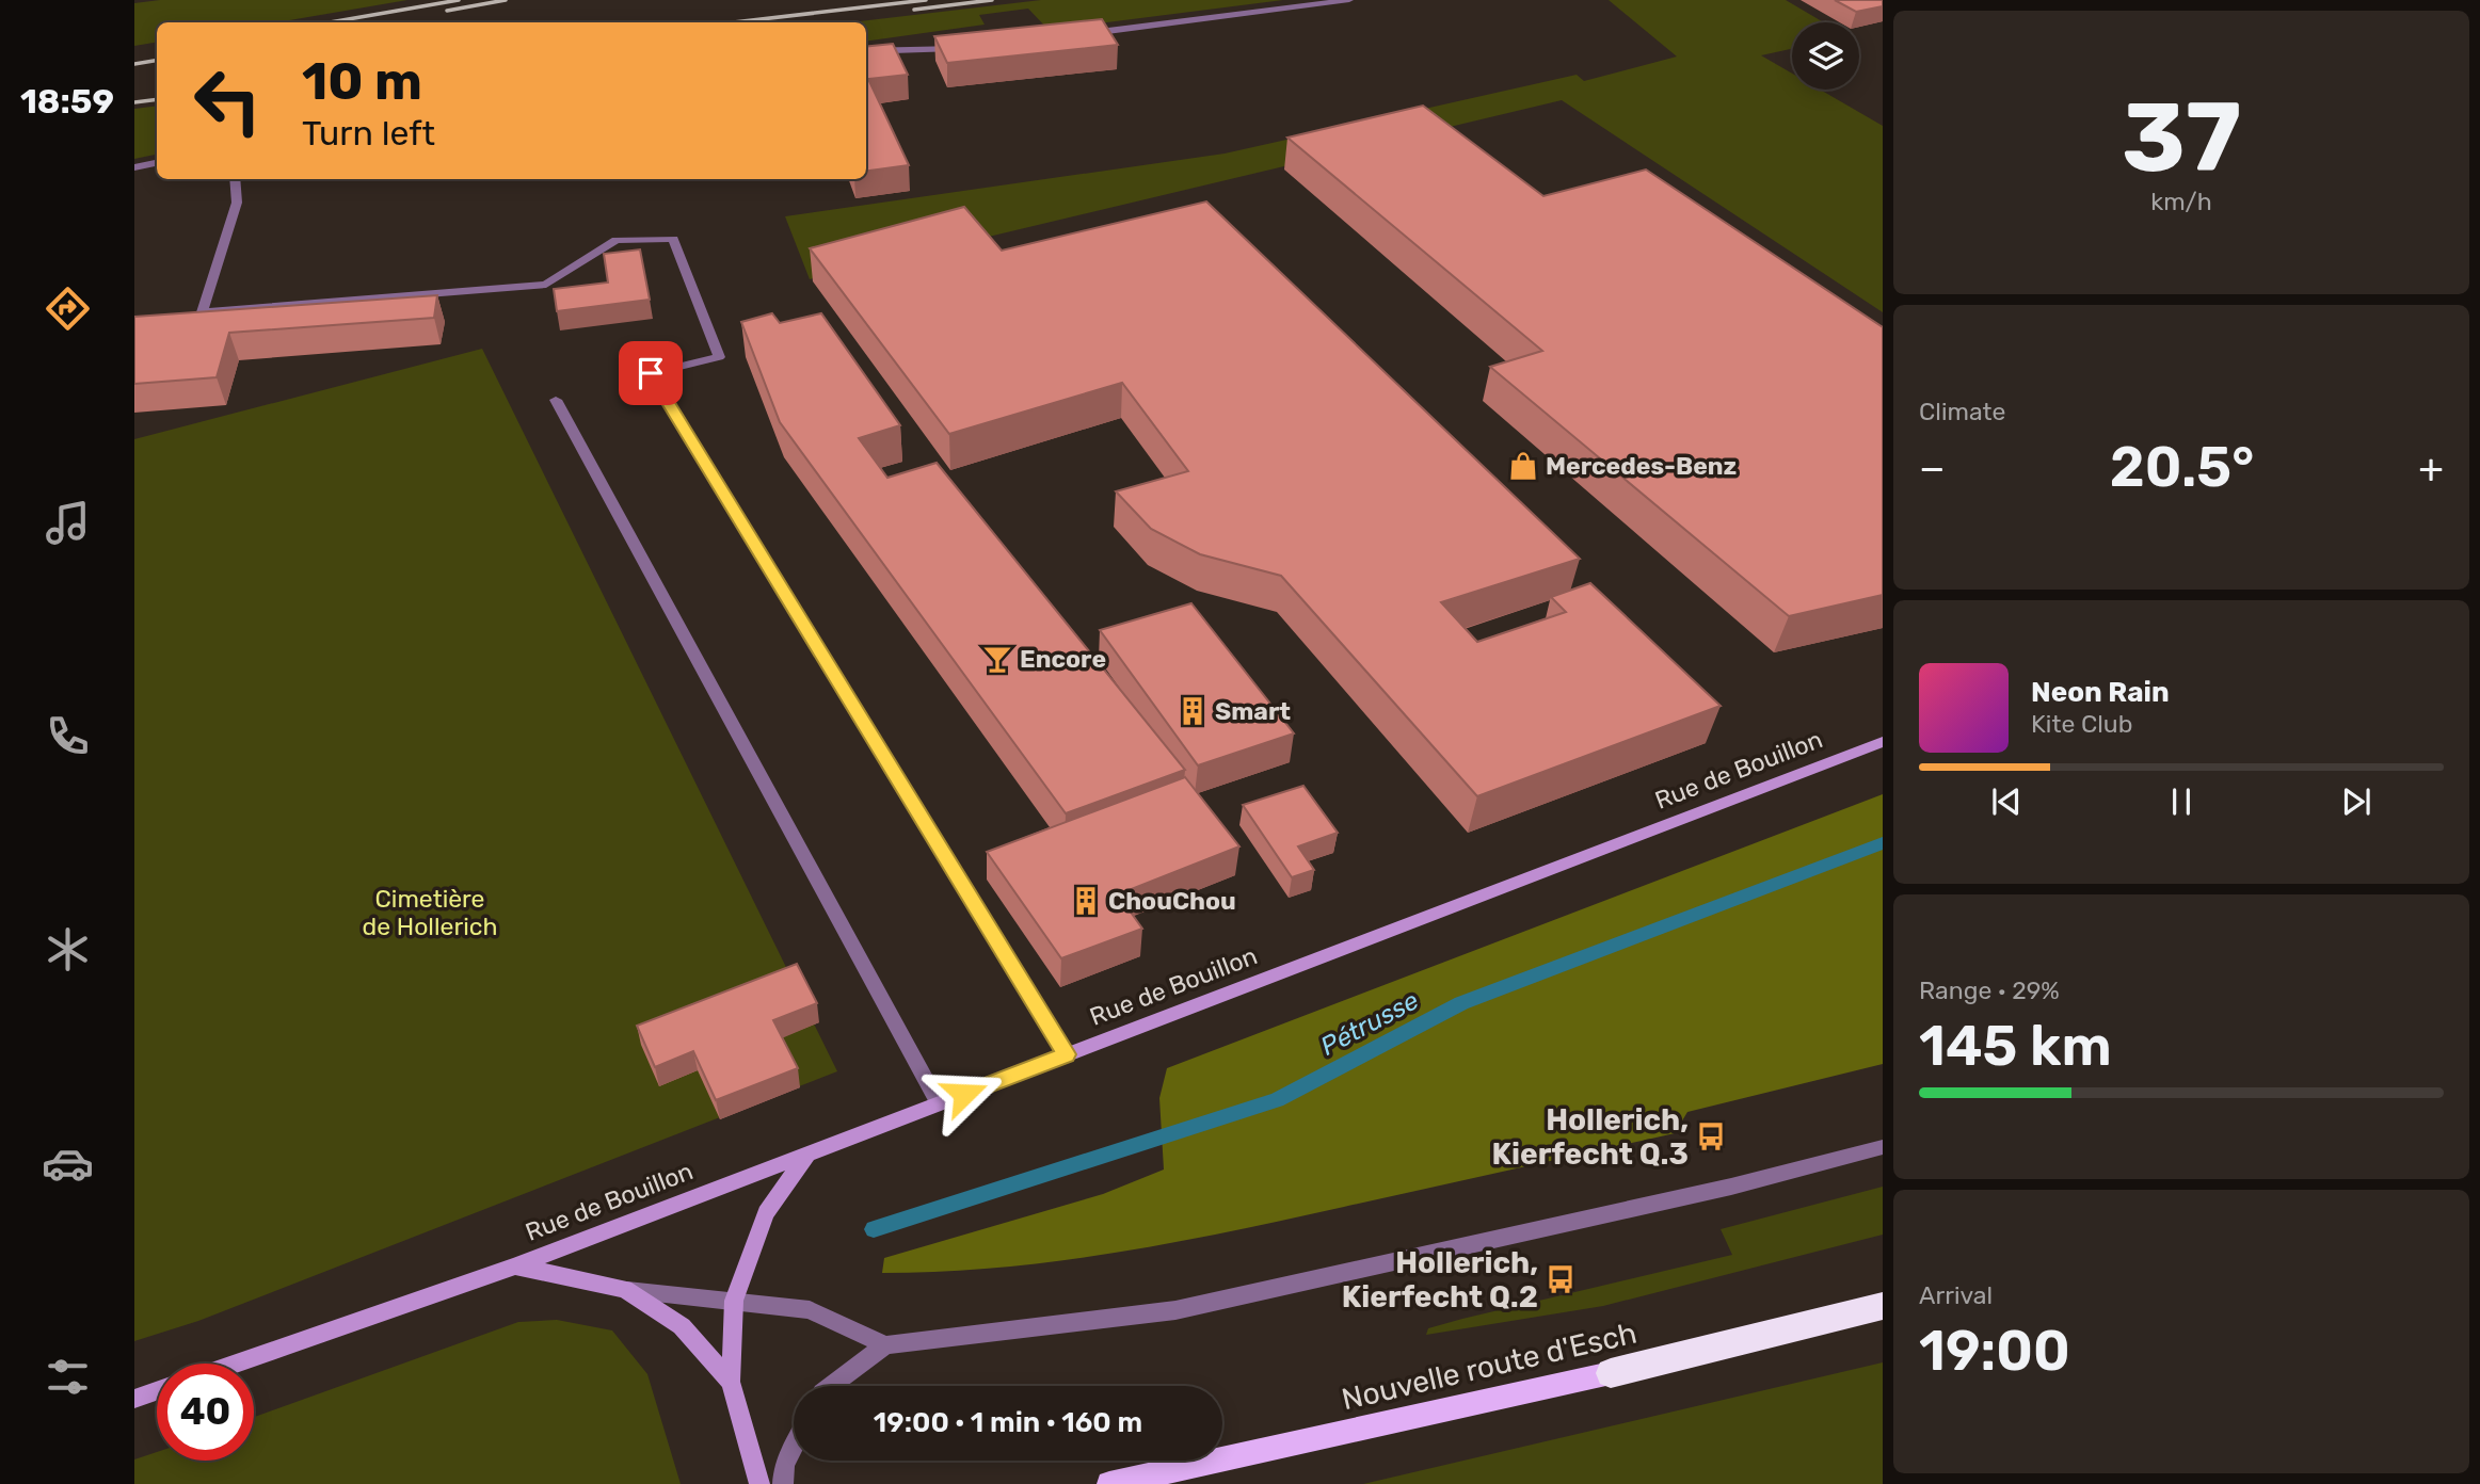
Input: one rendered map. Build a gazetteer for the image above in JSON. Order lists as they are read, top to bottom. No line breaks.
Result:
{"streets":{"highway":["Nouvelle route d'Esch"],"street":["Rue de Bouillon"]},"water":["Pétrusse"],"parks":["Cimetière de Hollerich"],"places":{"shop":["Mercedes-Benz"],"bar":["Encore"],"building":["Smart","ChouChou"],"bus stop":["Hollerich, Kierfecht Q.3","Hollerich, Kierfecht Q.2"]},"page":{"tabs":"18:59","tile":[["37","km/h"],"Climate",["Range · 29%","145 km"],["Arrival","19:00"]],"turn":["10 m","Turn left"],"heat":["−","20.5°","+"],"song":["Neon Rain","Kite Club"],"limit":"40","trip":"19:00 · 1 min · 160 m"}}
